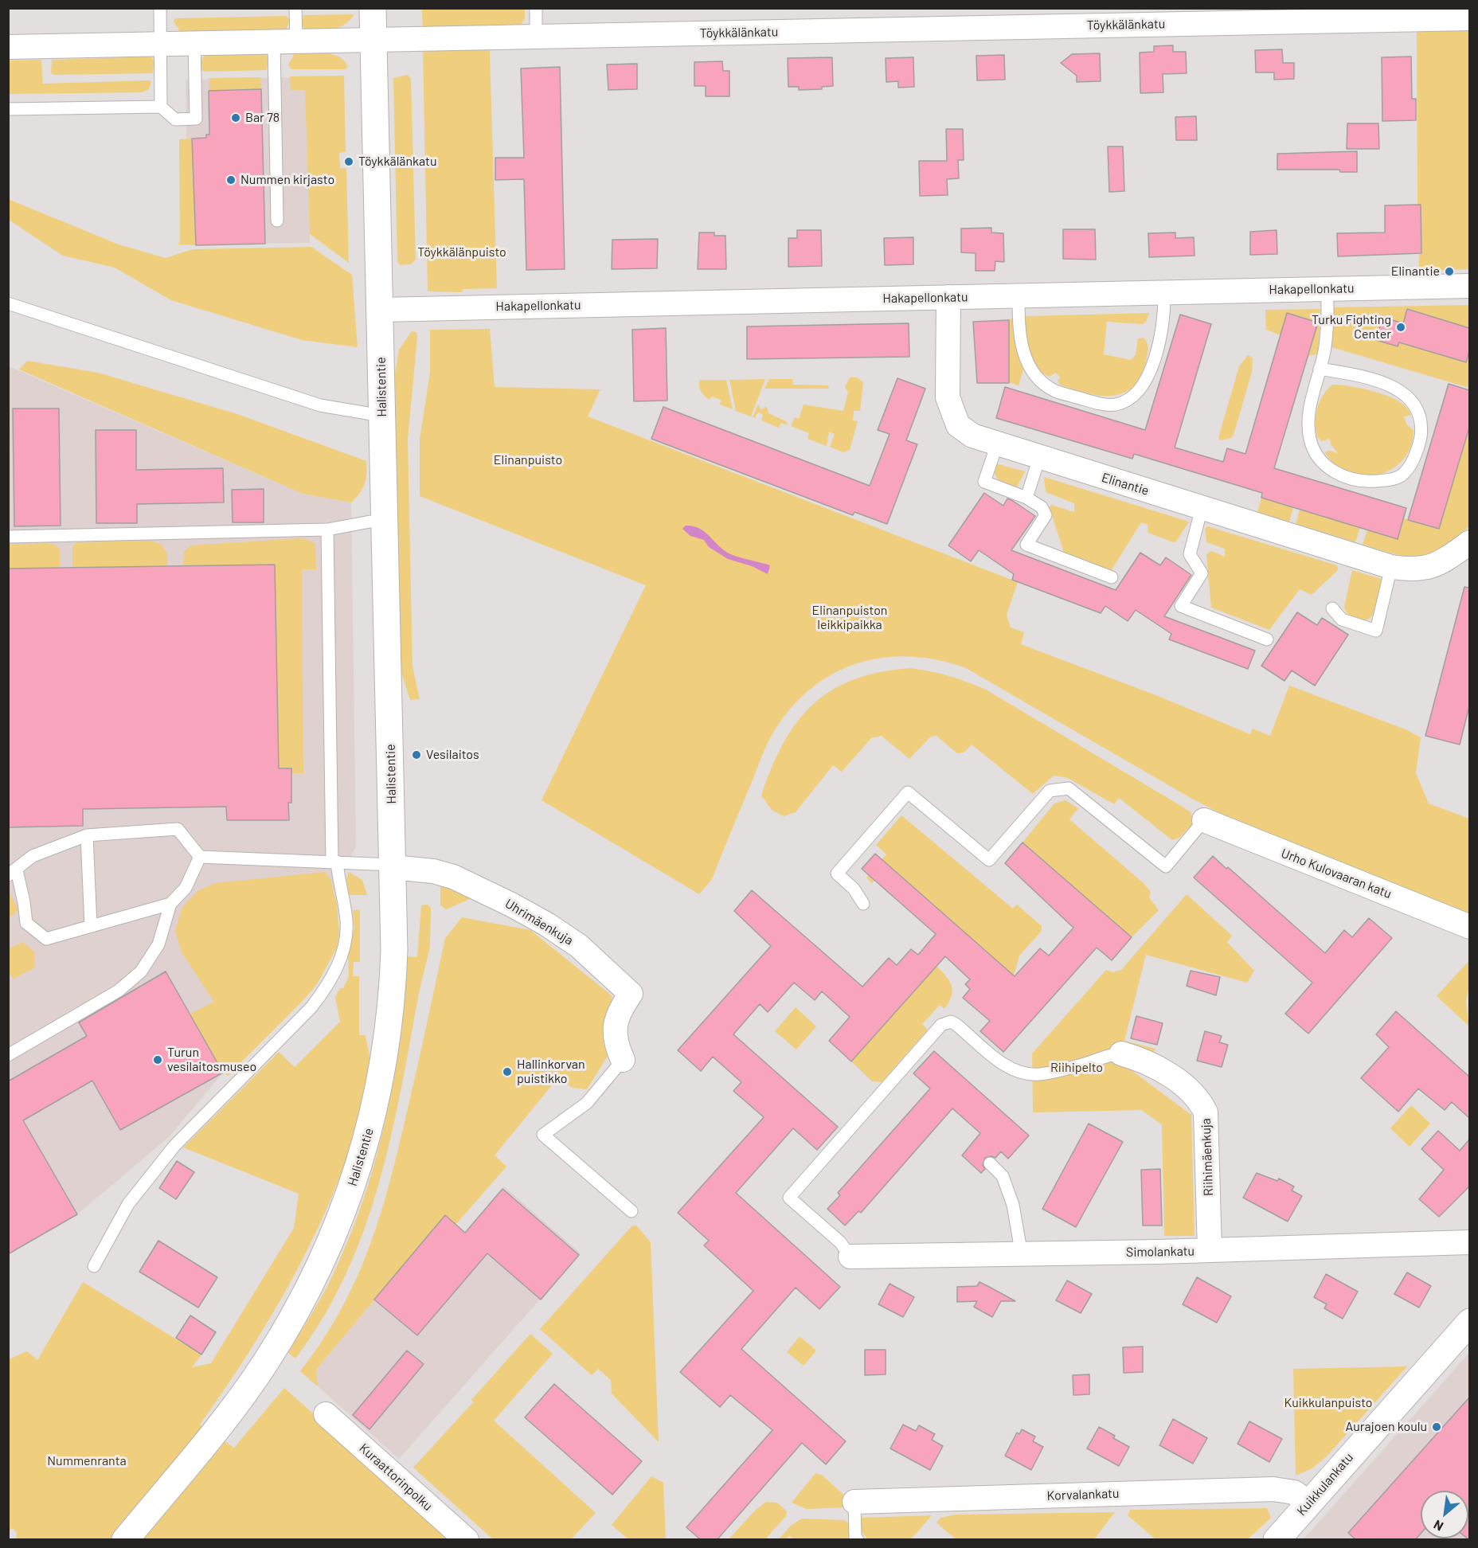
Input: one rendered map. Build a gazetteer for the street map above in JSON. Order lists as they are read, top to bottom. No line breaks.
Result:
{"streets":{"street":["Töykkälänkatu","Hakapellonkatu","Halistentie","Elinantie","Urho Kulovaaran katu","Uhrimäenkuja","Riihimäenkuja","Simolankatu","Kuraattorinpolku","Kuikkulankatu","Korvalankatu"]},"crossings":[["Töykkälänkatu","Halistentie"],["Hakapellonkatu","Halistentie"],["Hakapellonkatu","Elinantie"],["Halistentie","Uhrimäenkuja"],["Riihimäenkuja","Simolankatu"],["Kuikkulankatu","Korvalankatu"]],"parks":["Töykkälänpuisto","Elinanpuisto","Elinanpuiston leikkipaikka","Riihipelto","Kuikkulanpuisto","Nummenranta"],"places":["Bar 78","Töykkälänkatu","Nummen kirjasto","Elinantie","Turku Fighting Center","Vesilaitos","Turun vesilaitosmuseo","Hallinkorvan puistikko","Aurajoen koulu"],"north":"bottom left"}
